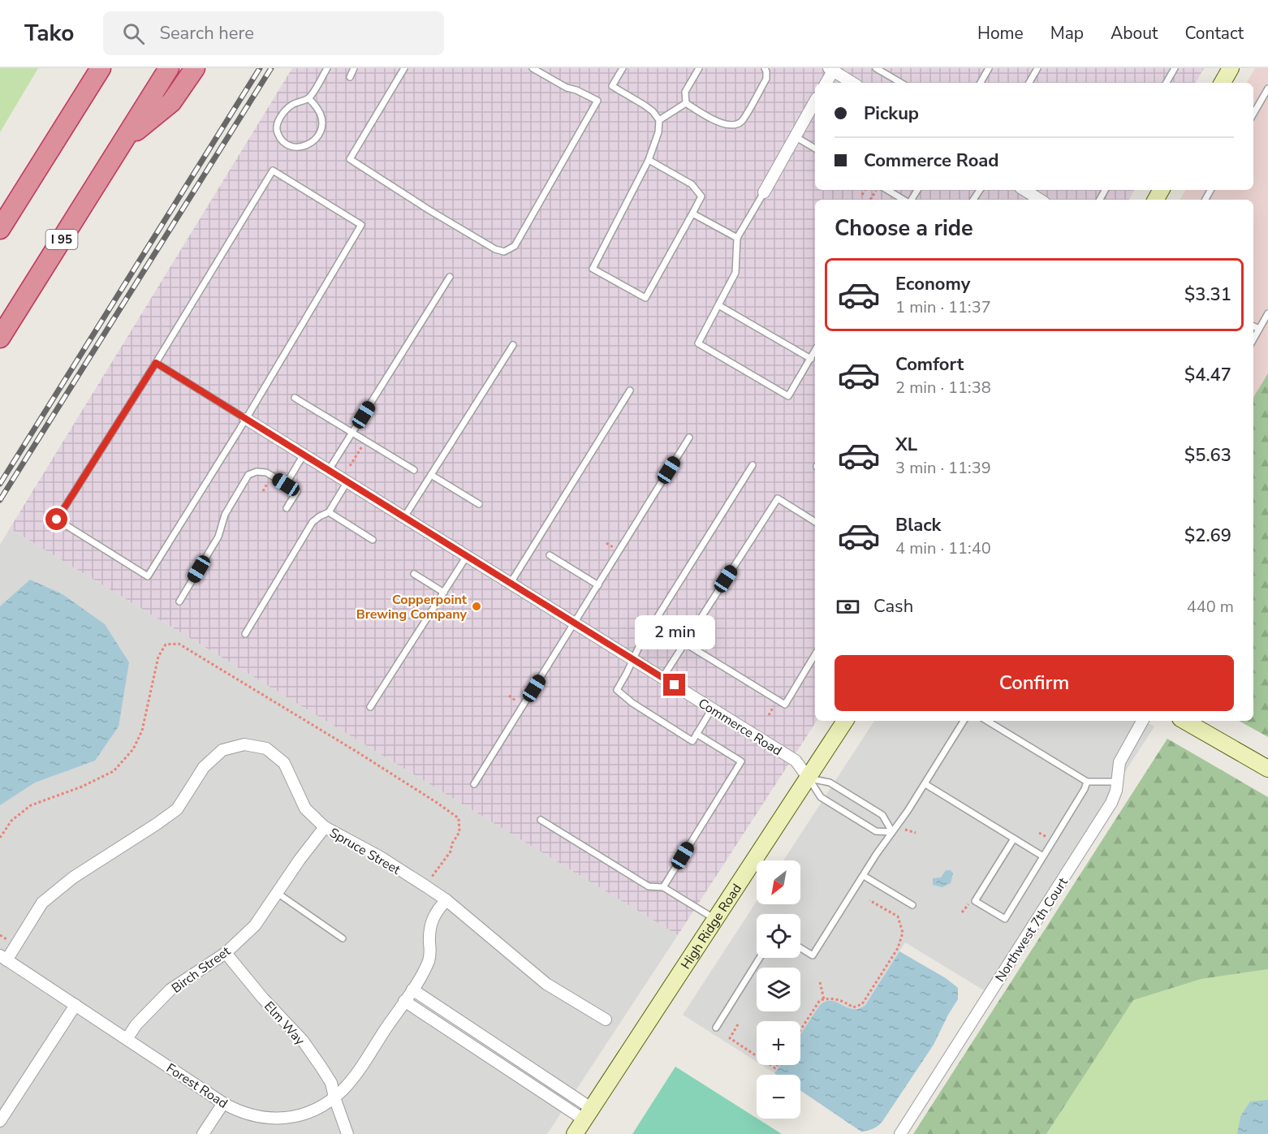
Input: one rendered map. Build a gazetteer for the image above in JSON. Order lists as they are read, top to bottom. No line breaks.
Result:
{"streets":{"highway":["I 95"],"street":["Commerce Road","Spruce Street","High Ridge Road","Northwest 7th Court","Birch Street","Elm Way","Forest Road"]},"crossings":[["Commerce Road","High Ridge Road"],["Spruce Street","Birch Street"],["Spruce Street","Forest Road"],["Birch Street","Elm Way"],["Birch Street","Forest Road"],["Elm Way","Forest Road"]],"places":["Copperpoint Brewing Company"],"north":"bottom left","page":{"header":"Tako","search":"Search here","nav":["Home","Map","About","Contact"],"banner":["Pickup","Commerce Road"],"heading":"Choose a ride","list":[{"name":"Economy","note":"1 min · 11:37","value":"$3.31"},{"name":"Comfort","note":"2 min · 11:38","value":"$4.47"},{"name":"XL","note":"3 min · 11:39","value":"$5.63"},{"name":"Black","note":"4 min · 11:40","value":"$2.69"}],"pay":["Cash","440 m"],"bubble":"2 min","buttons":"Confirm","map_buttons":["+","−"]}}
